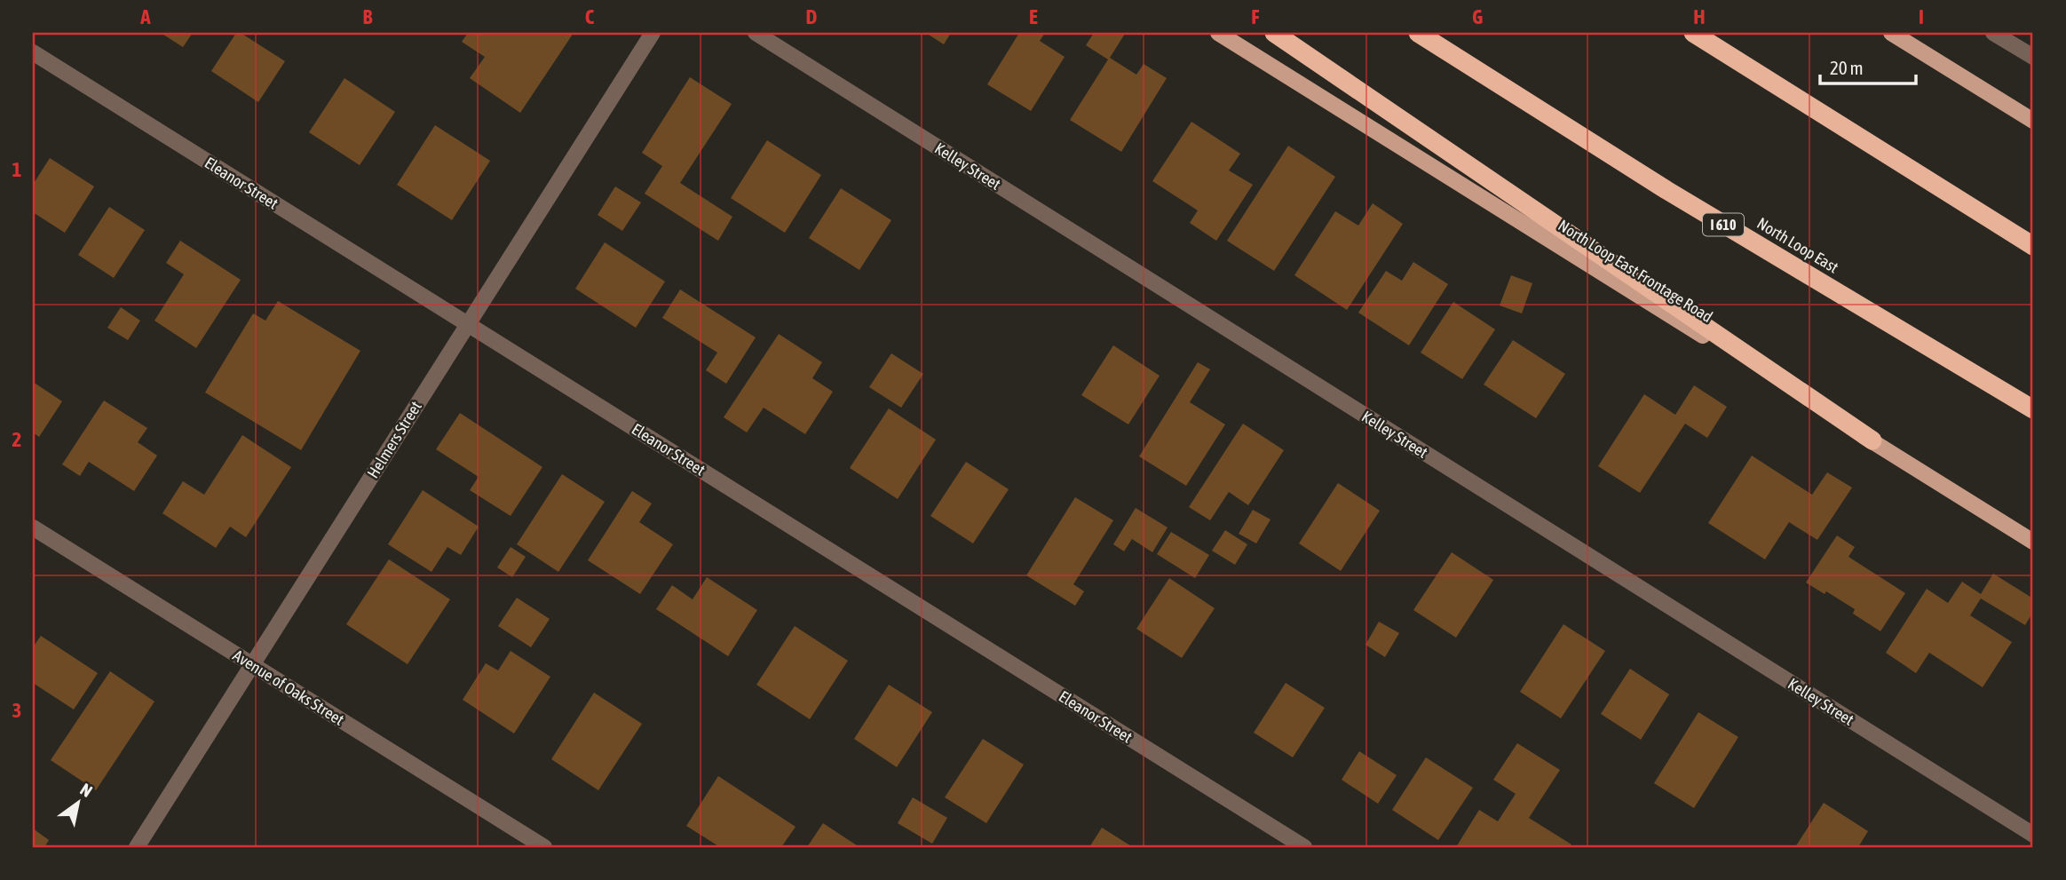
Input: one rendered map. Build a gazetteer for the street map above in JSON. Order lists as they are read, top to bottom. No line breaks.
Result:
{"streets":{"highway":["I 610","North Loop East"],"main road":["North Loop East Frontage Road"],"street":["Kelley Street","Eleanor Street","Helmers Street","Avenue of Oaks Street"]},"crossings":[["Eleanor Street","Helmers Street"],["Helmers Street","Avenue of Oaks Street"]],"scale_bar":"20 m","north":"top right","grid":{"columns":["A","B","C","D","E","F","G","H","I"],"rows":["1","2","3"]}}
